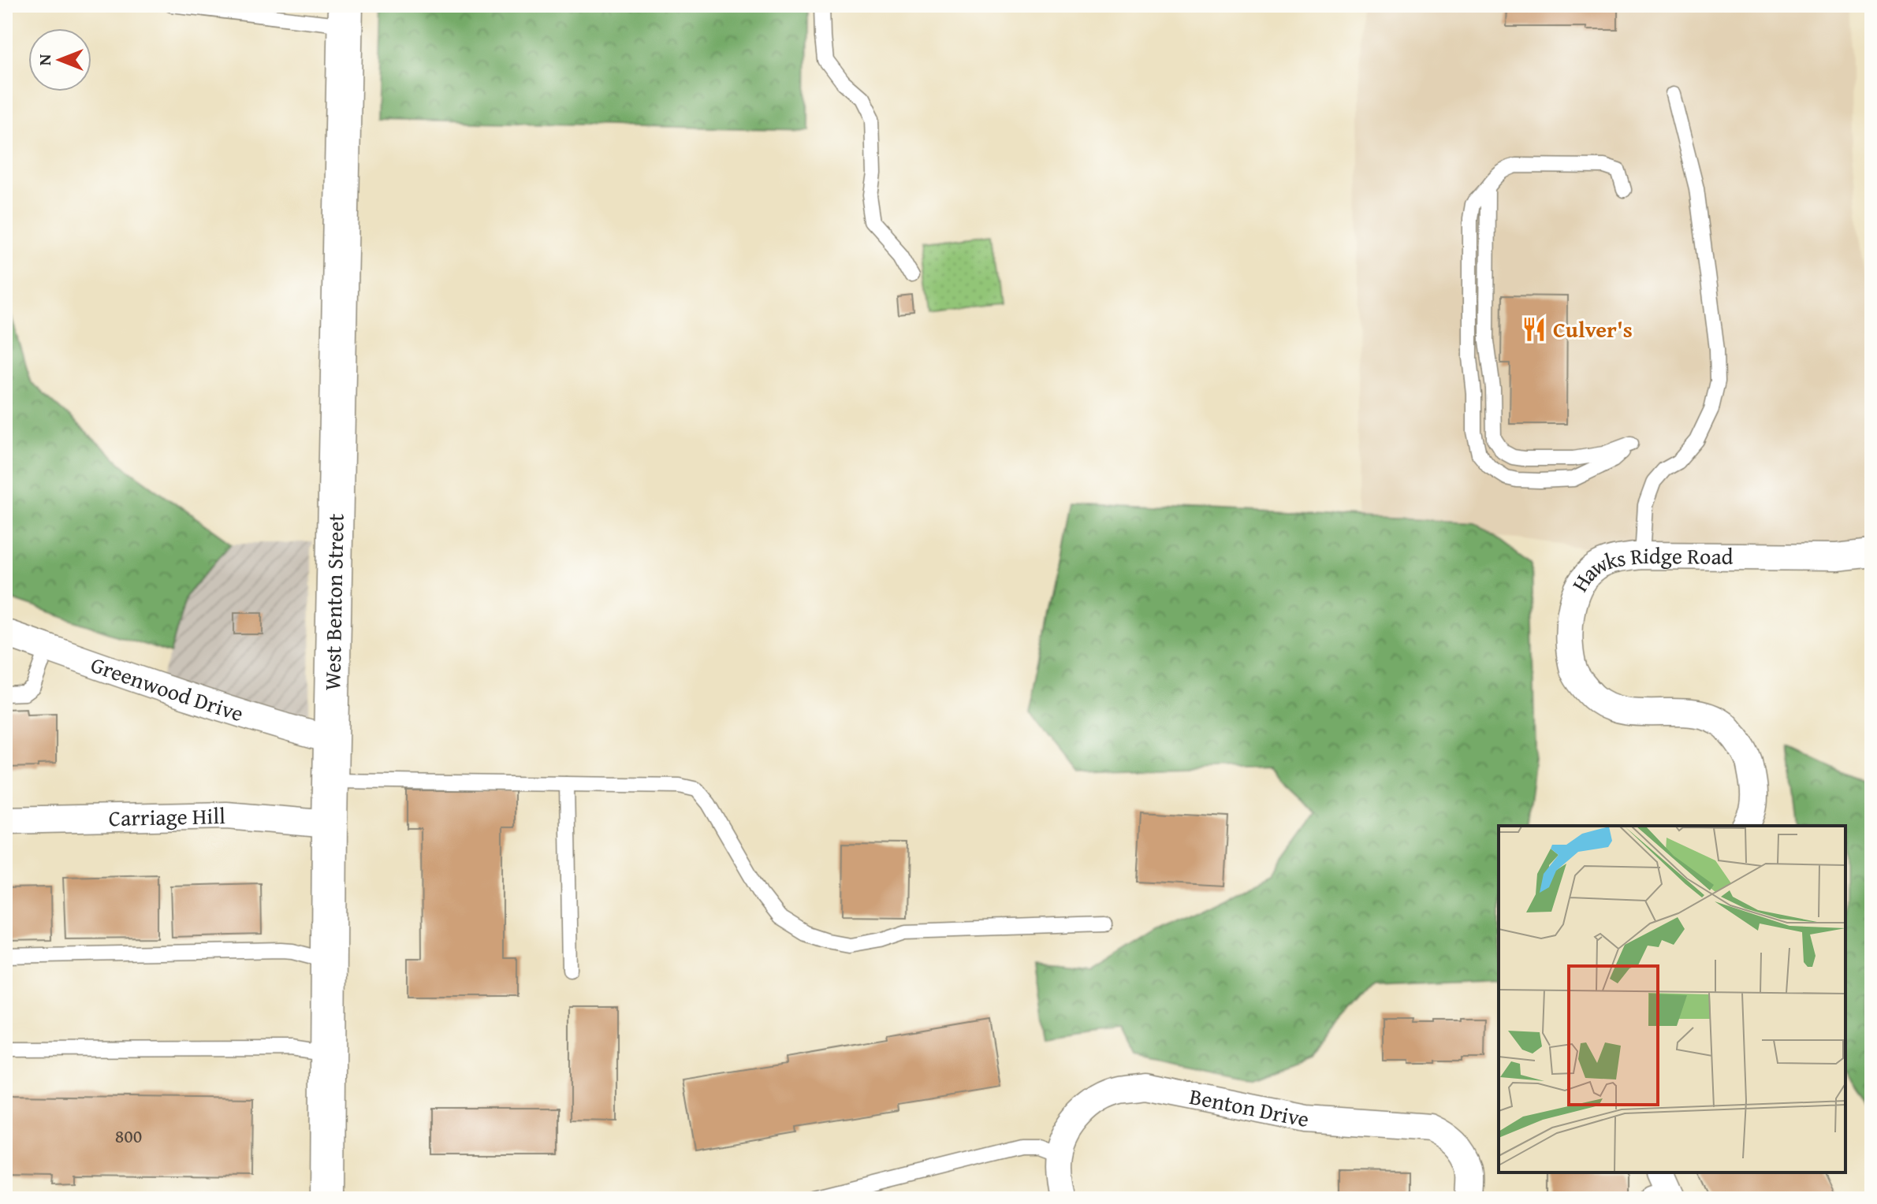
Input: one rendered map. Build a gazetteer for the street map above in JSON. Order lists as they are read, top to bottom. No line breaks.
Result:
{"streets":{"street":["Hawks Ridge Road","West Benton Street","Greenwood Drive","Carriage Hill","Benton Drive"]},"crossings":[["West Benton Street","Greenwood Drive"],["West Benton Street","Carriage Hill"]],"places":{"restaurant":["Culver's"]},"house_numbers":["800"],"north":"left"}
